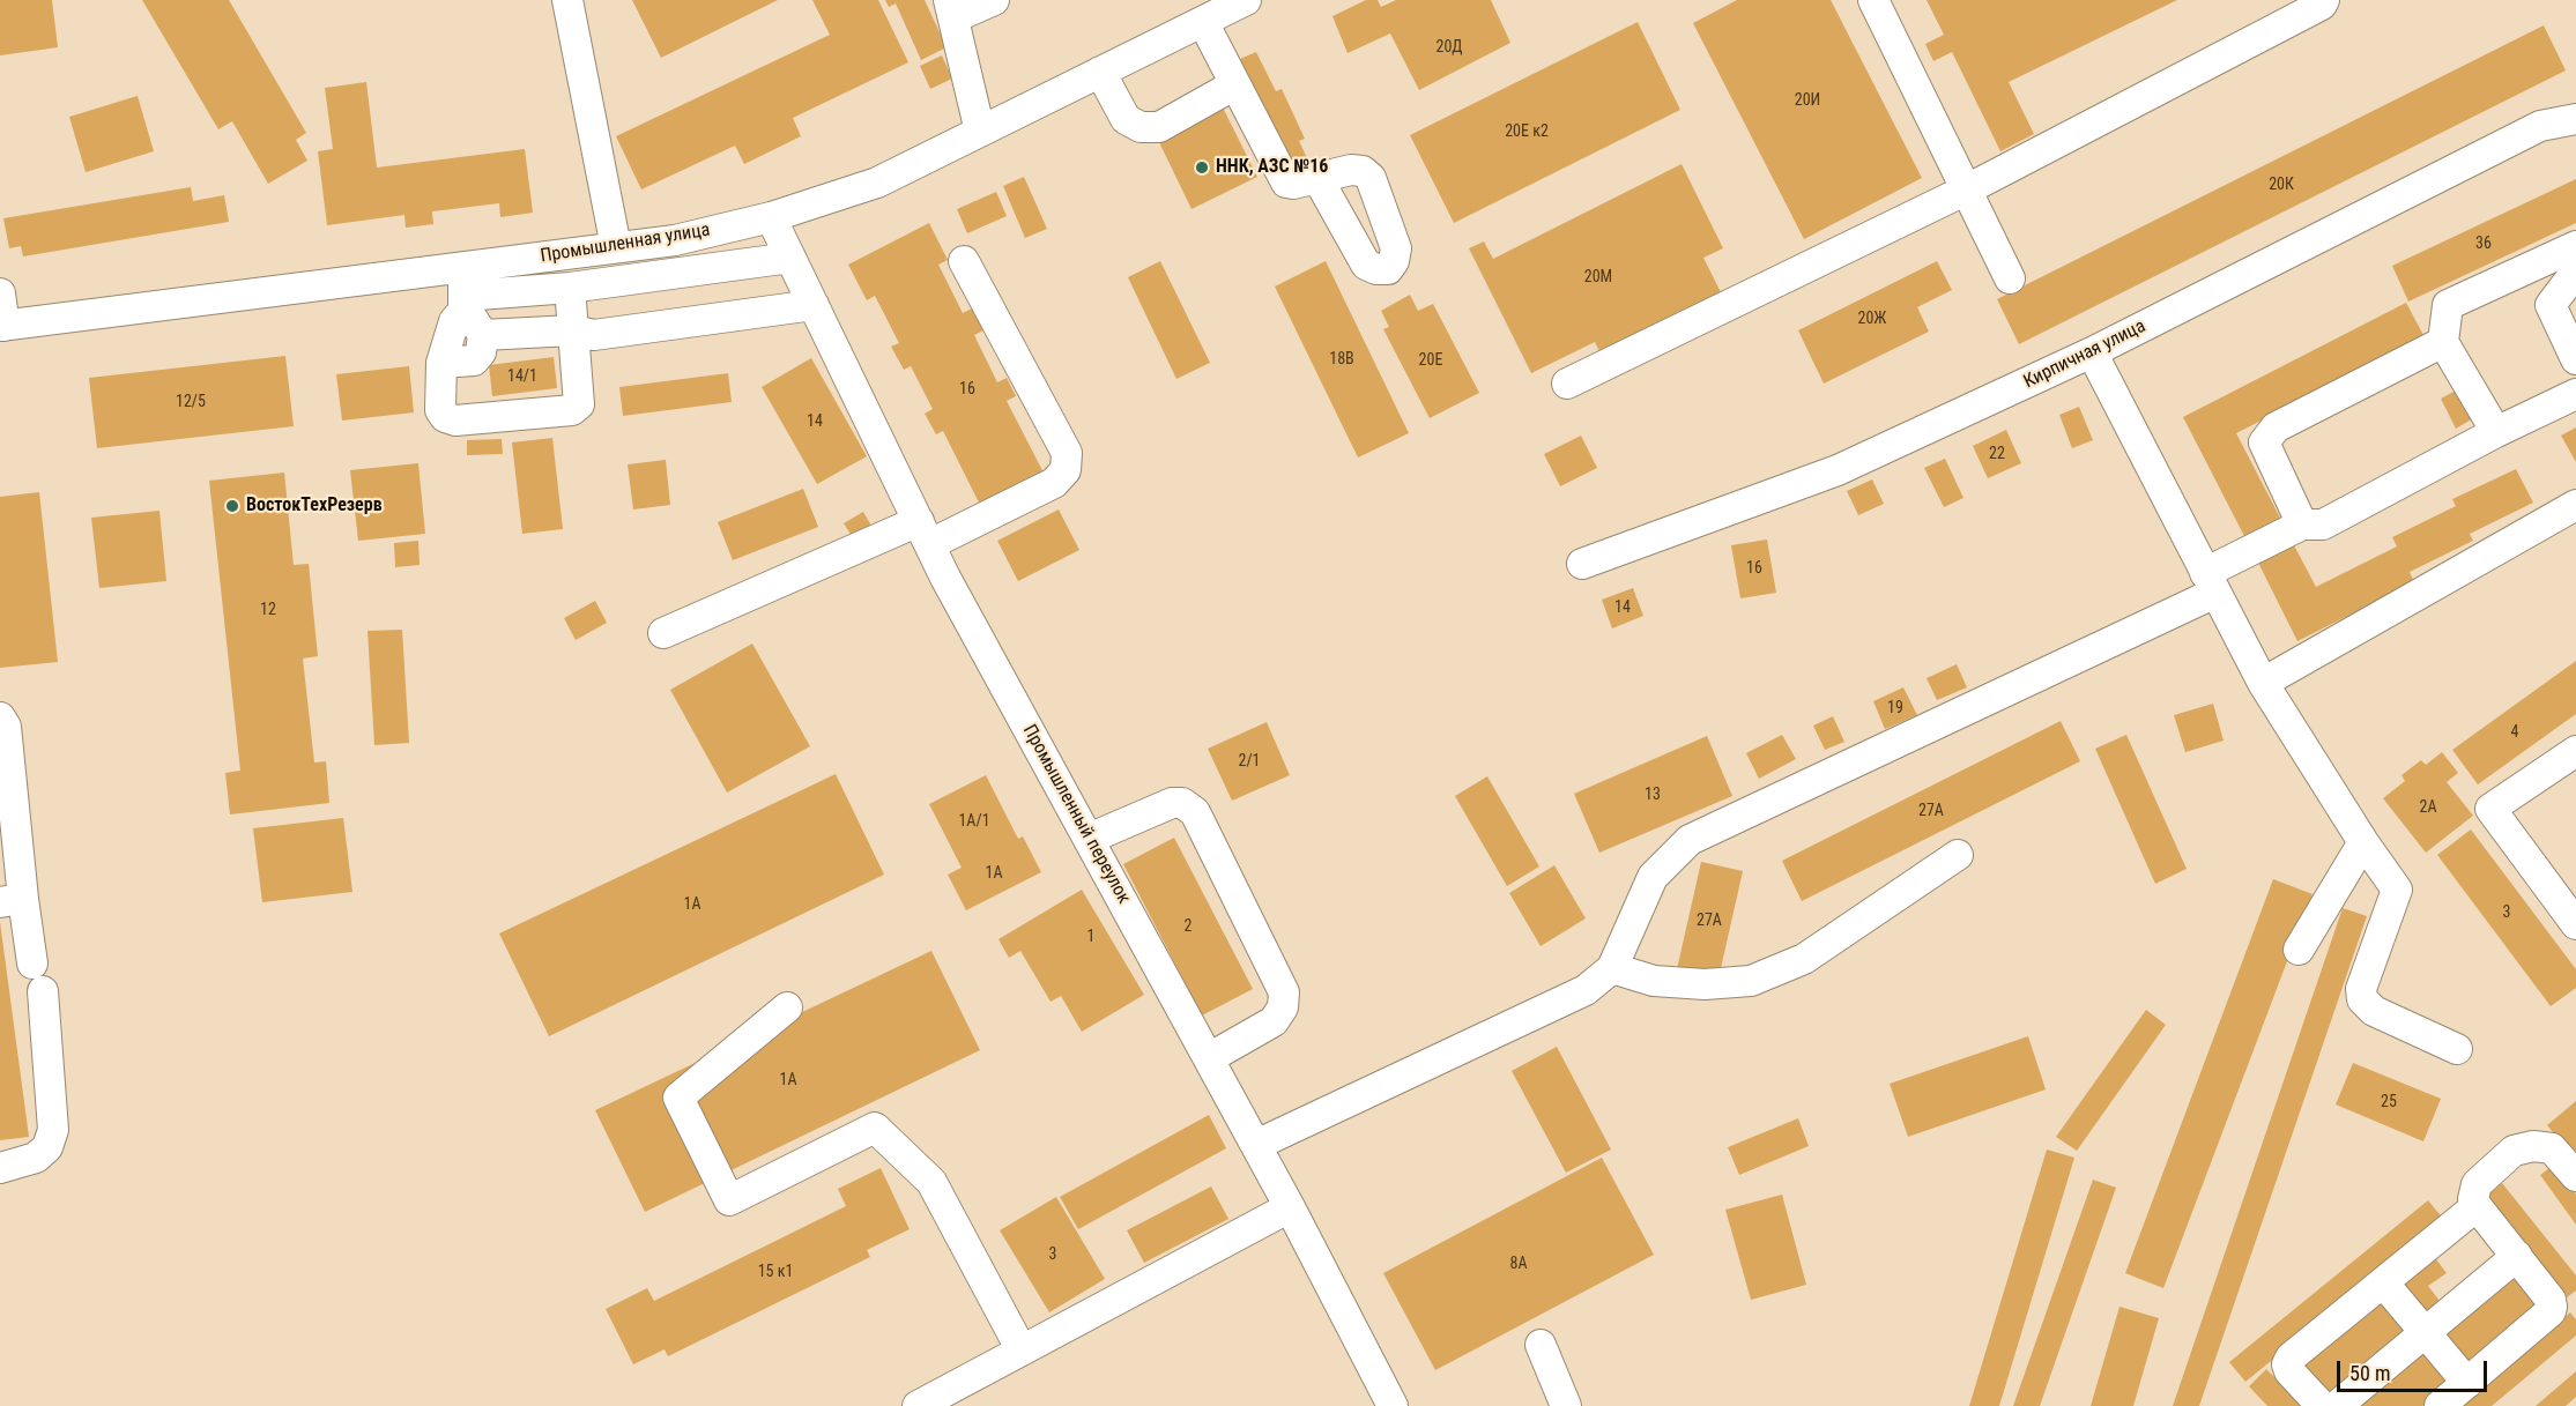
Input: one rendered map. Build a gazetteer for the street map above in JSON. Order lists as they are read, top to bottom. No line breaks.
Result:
{"streets":{"street":["Промышленная улица","Кирпичная улица","Промышленный переулок"]},"crossings":[["Промышленная улица","Промышленный переулок"]],"places":["ННК, АЗС №16","ВостокТехРезерв"],"house_numbers":["20Д","20И","20Е к2","20К","36","20М","20Ж","18В","20Е","14/1","16","12/5","14","22","16","14","12","19","4","2/1","13","2А","27А","1А/1","1А","1А","3","27А","2","1","1А","25","3","8А","15 к1"],"scale_bar":"50 m"}
